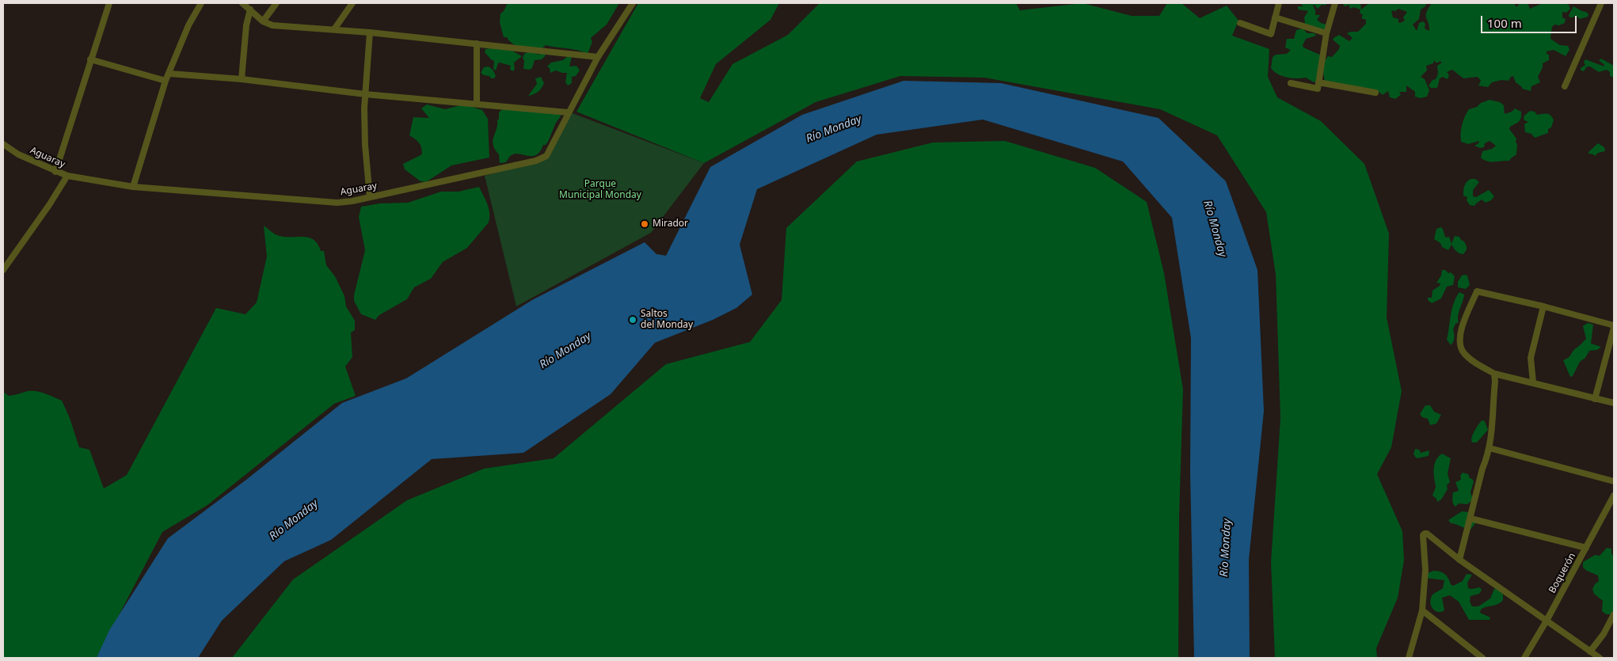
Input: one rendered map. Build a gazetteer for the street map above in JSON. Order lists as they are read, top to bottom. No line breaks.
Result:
{"streets":{"street":["Aguaray","Boquerón"]},"water":["Río Monday"],"parks":["Parque Municipal Monday"],"places":["Mirador","Saltos del Monday"],"scale_bar":"100 m"}
